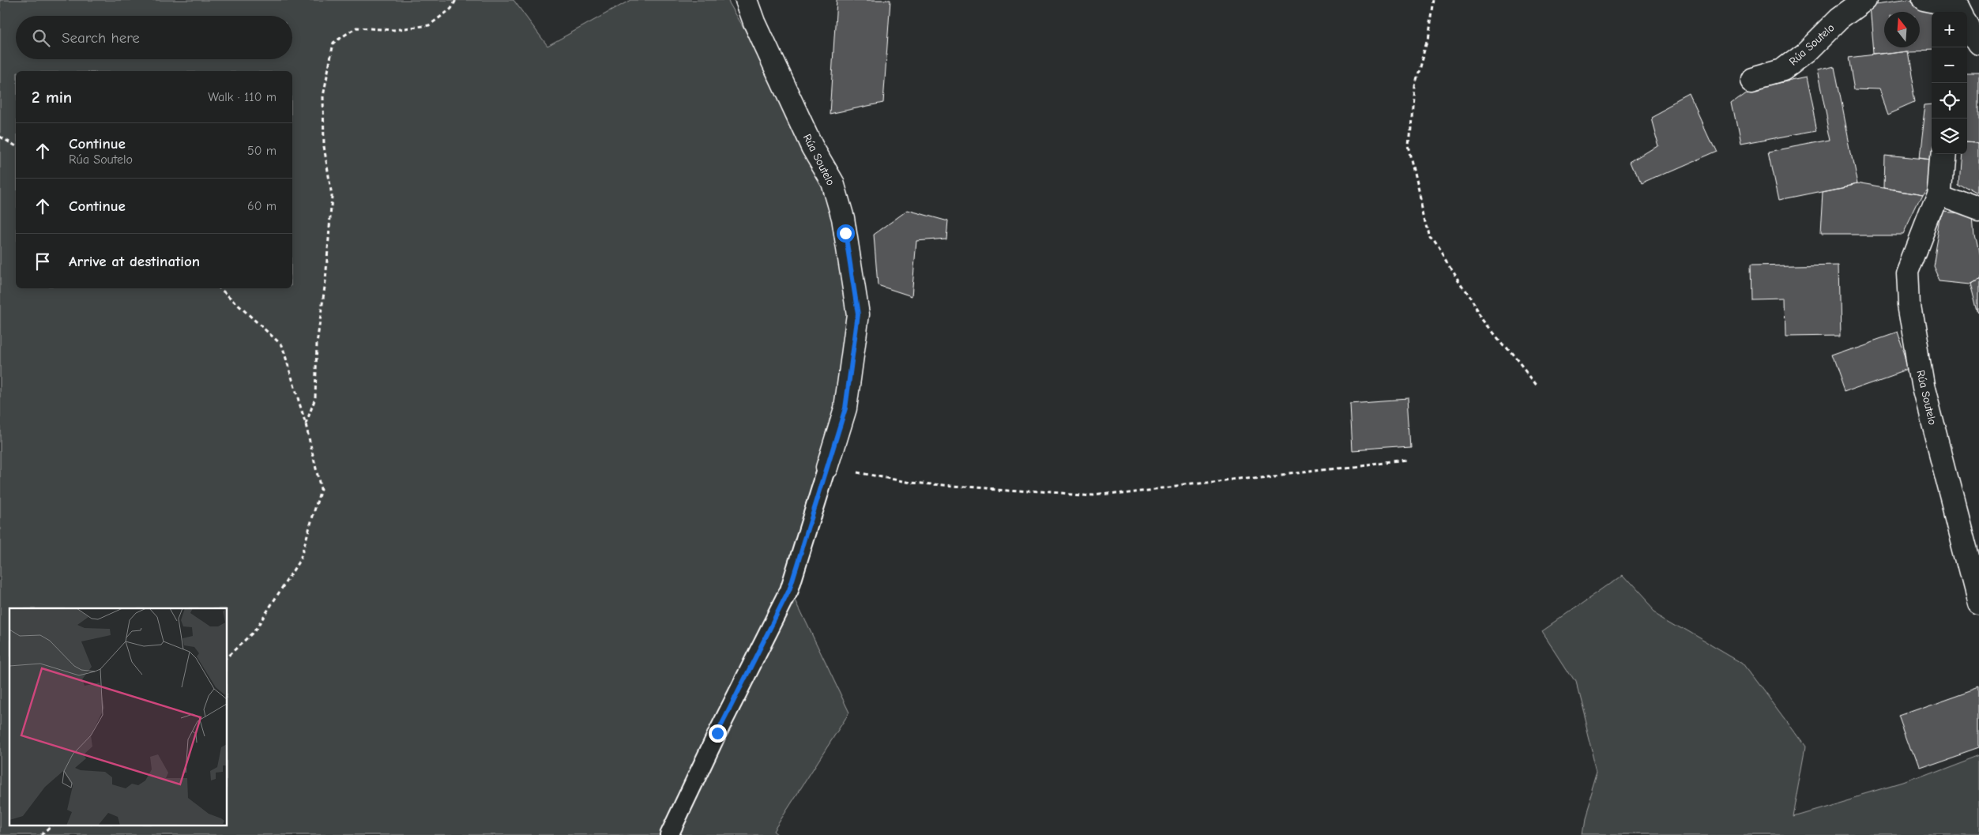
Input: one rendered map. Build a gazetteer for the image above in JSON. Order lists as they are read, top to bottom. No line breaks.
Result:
{"streets":{"street":["Rúa Soutelo"]},"north":"top","page":{"map_buttons":["+","−"],"search":"Search here","heading":["2 min","Walk · 110 m"],"list":[["Continue","Rúa Soutelo","50 m"],["Continue","60 m"],"Arrive at destination"]}}
